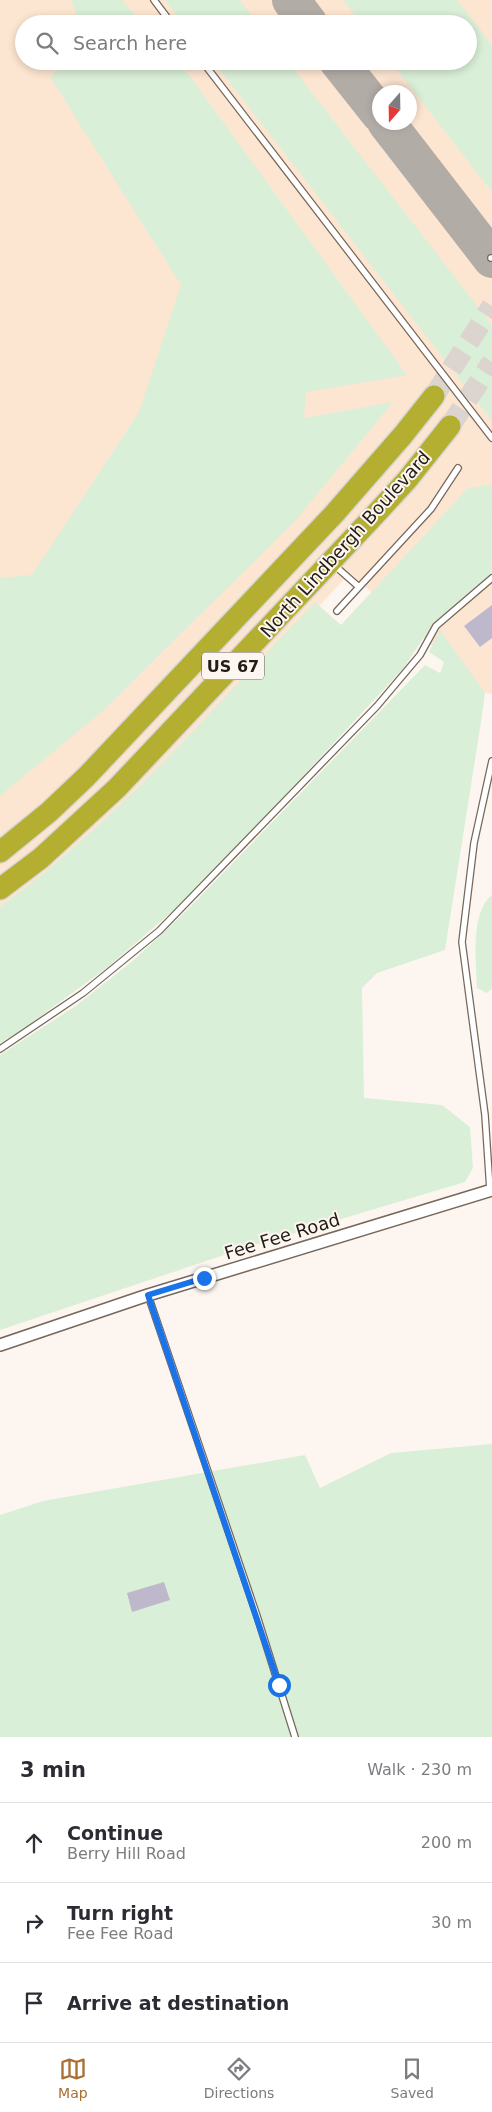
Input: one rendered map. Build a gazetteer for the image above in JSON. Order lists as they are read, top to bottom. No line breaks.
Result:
{"streets":{"highway":["North Lindbergh Boulevard","US 67"],"street":["Fee Fee Road"]},"north":"bottom","page":{"search":"Search here","heading":["3 min","Walk · 230 m"],"list":[["Continue","Berry Hill Road","200 m"],["Turn right","Fee Fee Road","30 m"],"Arrive at destination"],"nav":["Map","Directions","Saved"]}}
